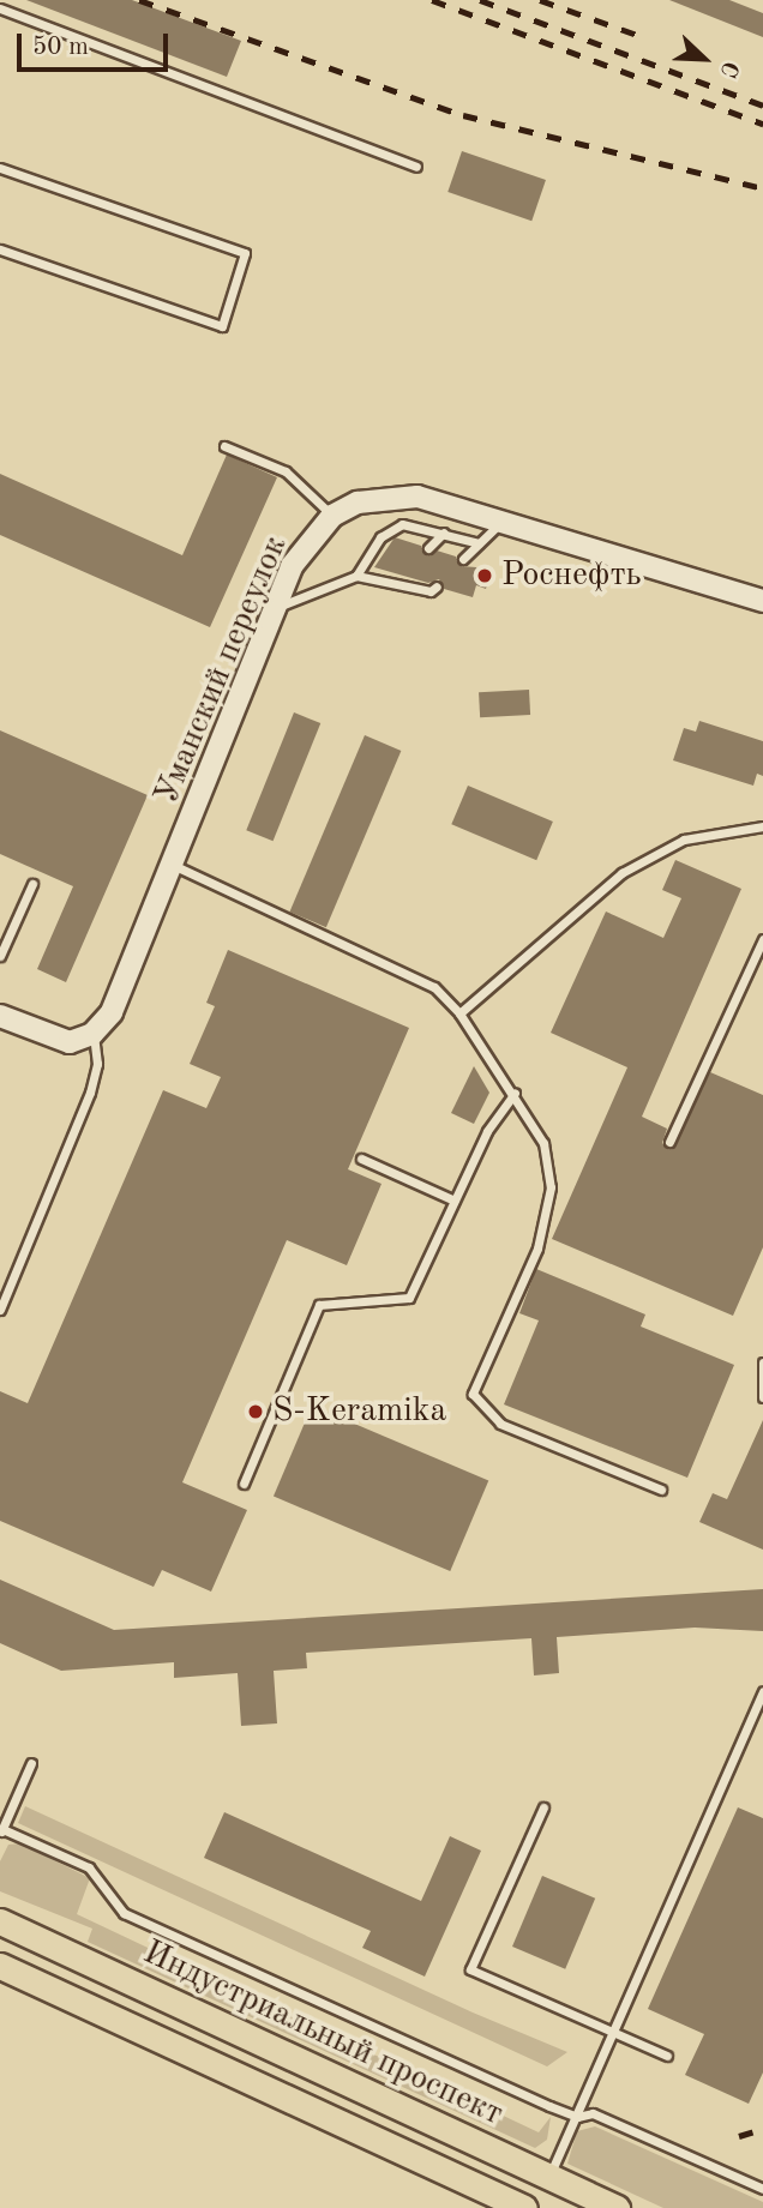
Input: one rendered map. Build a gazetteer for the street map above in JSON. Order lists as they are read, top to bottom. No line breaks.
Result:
{"streets":{"main road":["Индустриальный проспект"],"street":["Уманский переулок"]},"places":["Роснефть","S-Keramika"],"scale_bar":"50 m","north":"bottom right"}
